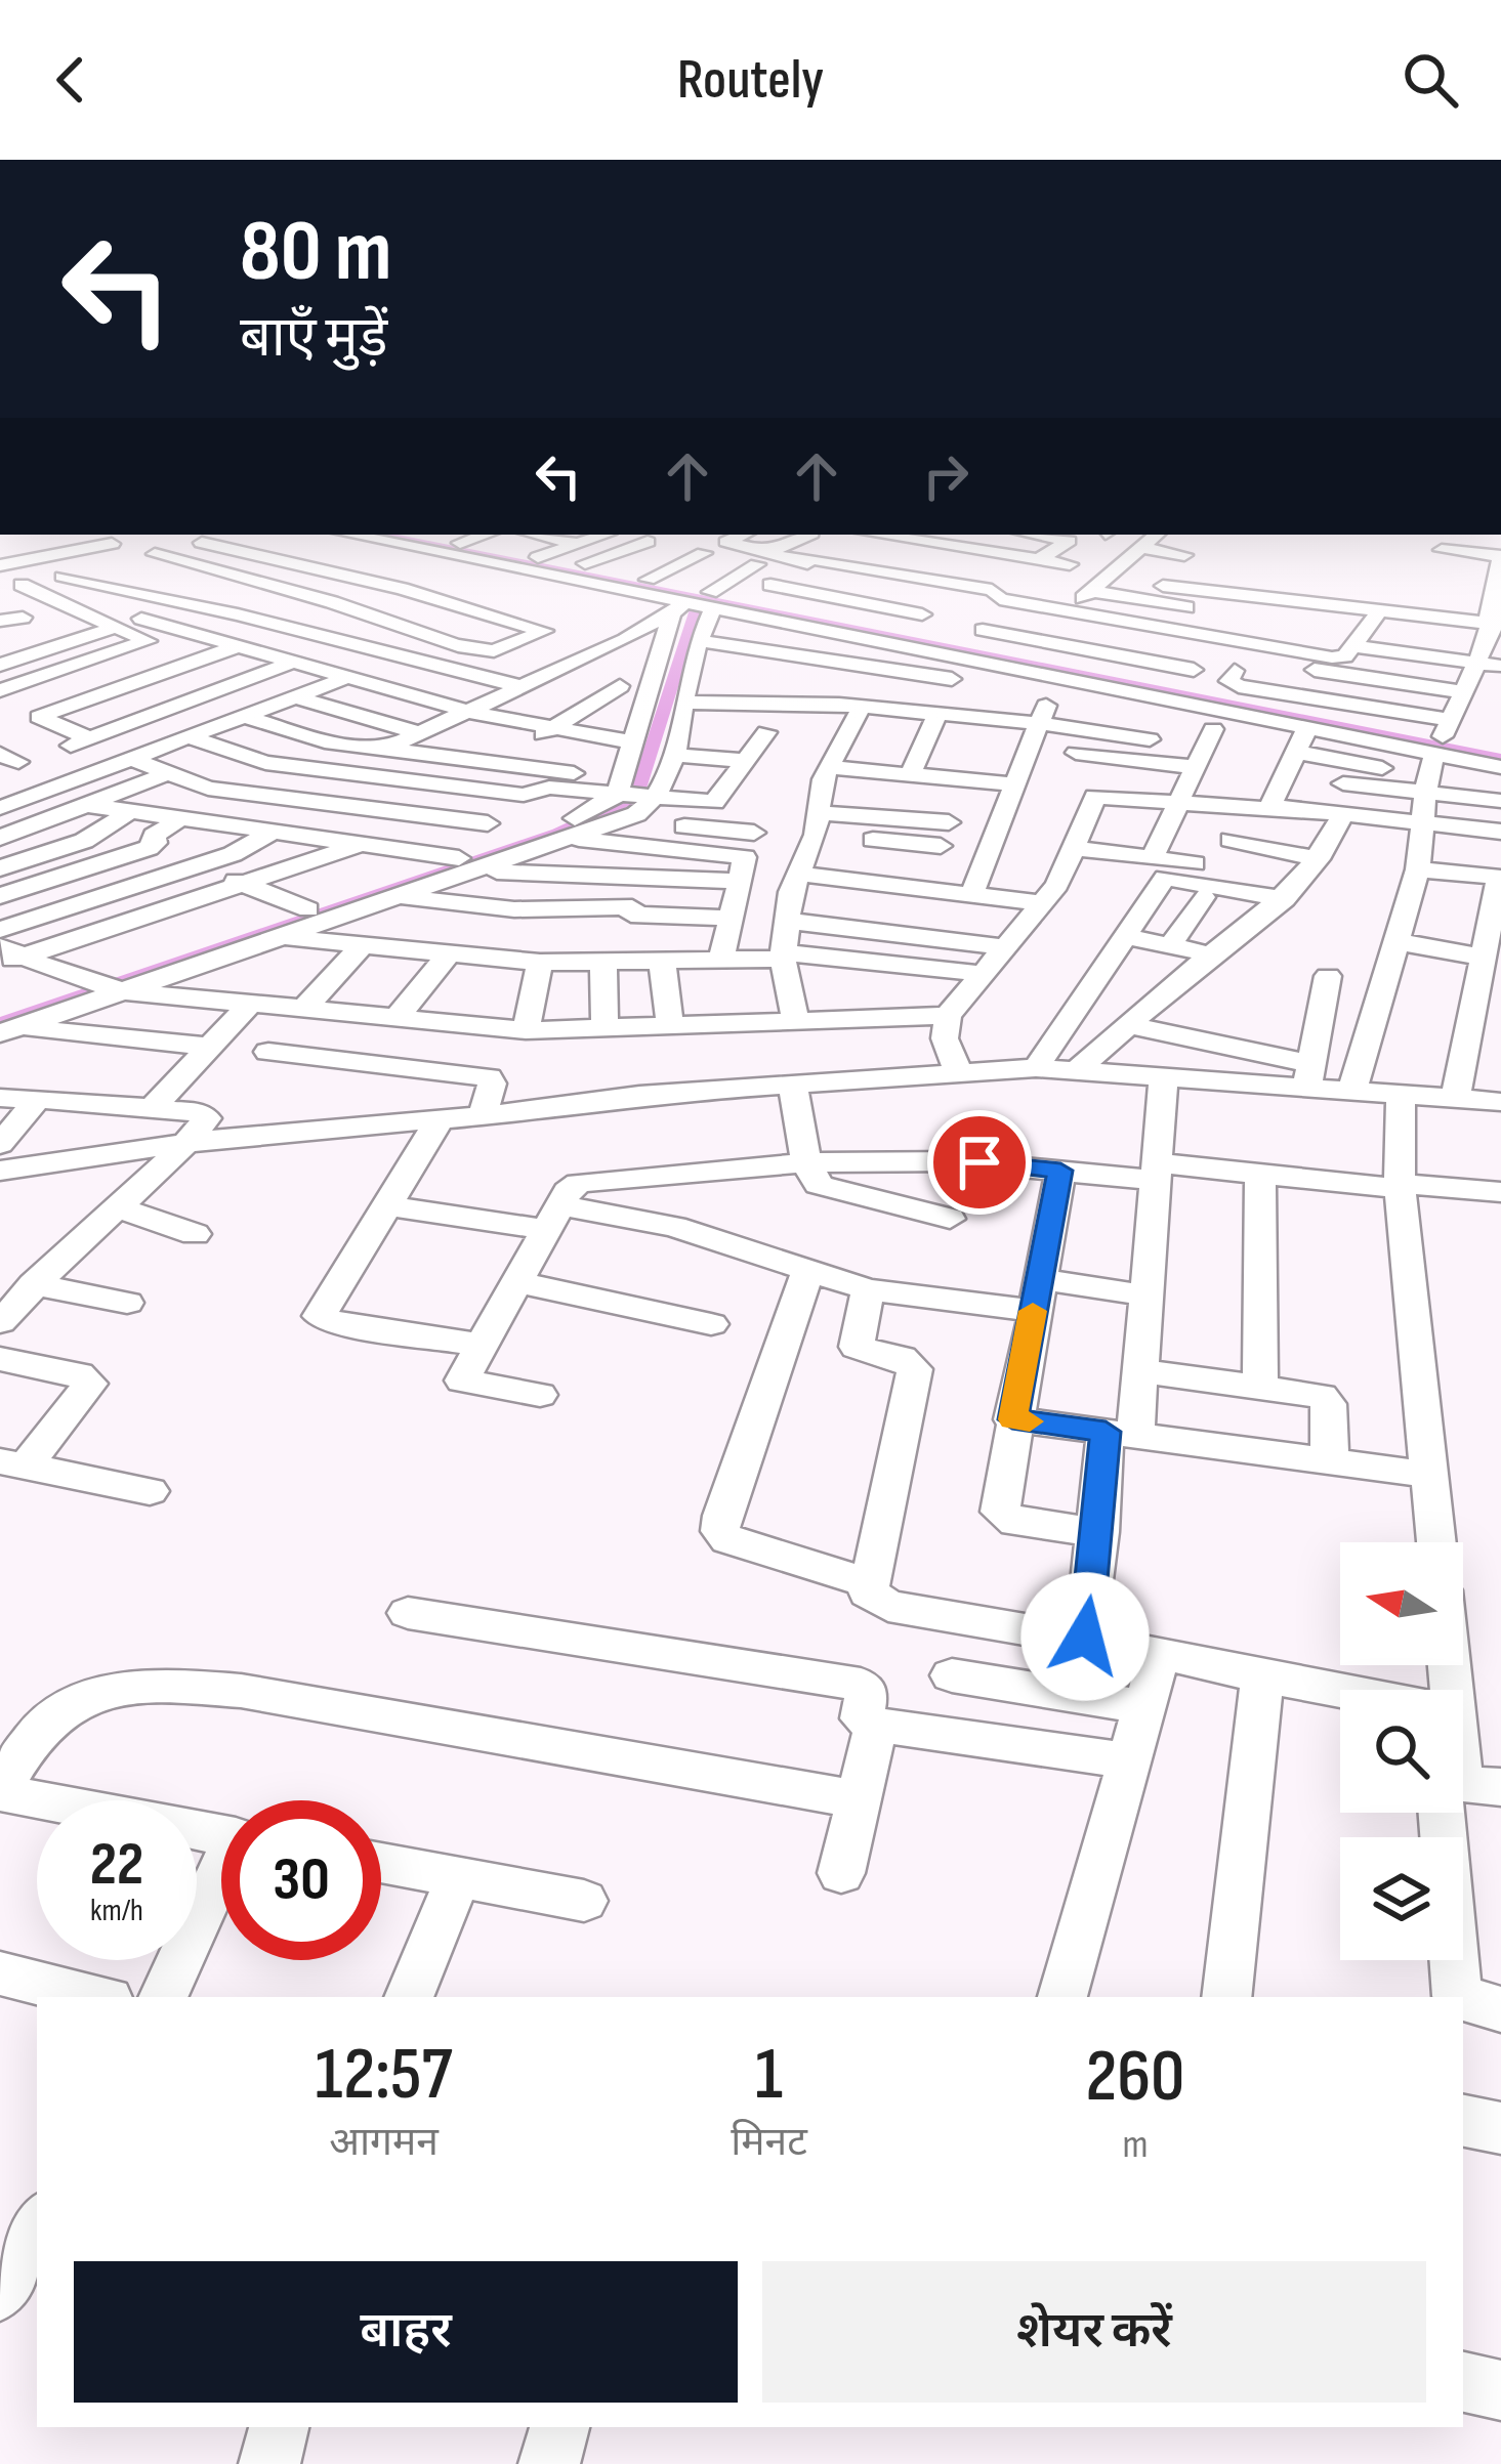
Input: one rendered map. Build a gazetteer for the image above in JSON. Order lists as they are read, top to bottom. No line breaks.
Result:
{"north":"left","page":{"header":"Routely","turn":["80 m","बाएँ मुड़ें"],"speed":"22 km/h","limit":"30","eta":["12:57","आगमन","1","मिनट","260","m"],"buttons":["बाहर","शेयर करें"]}}
